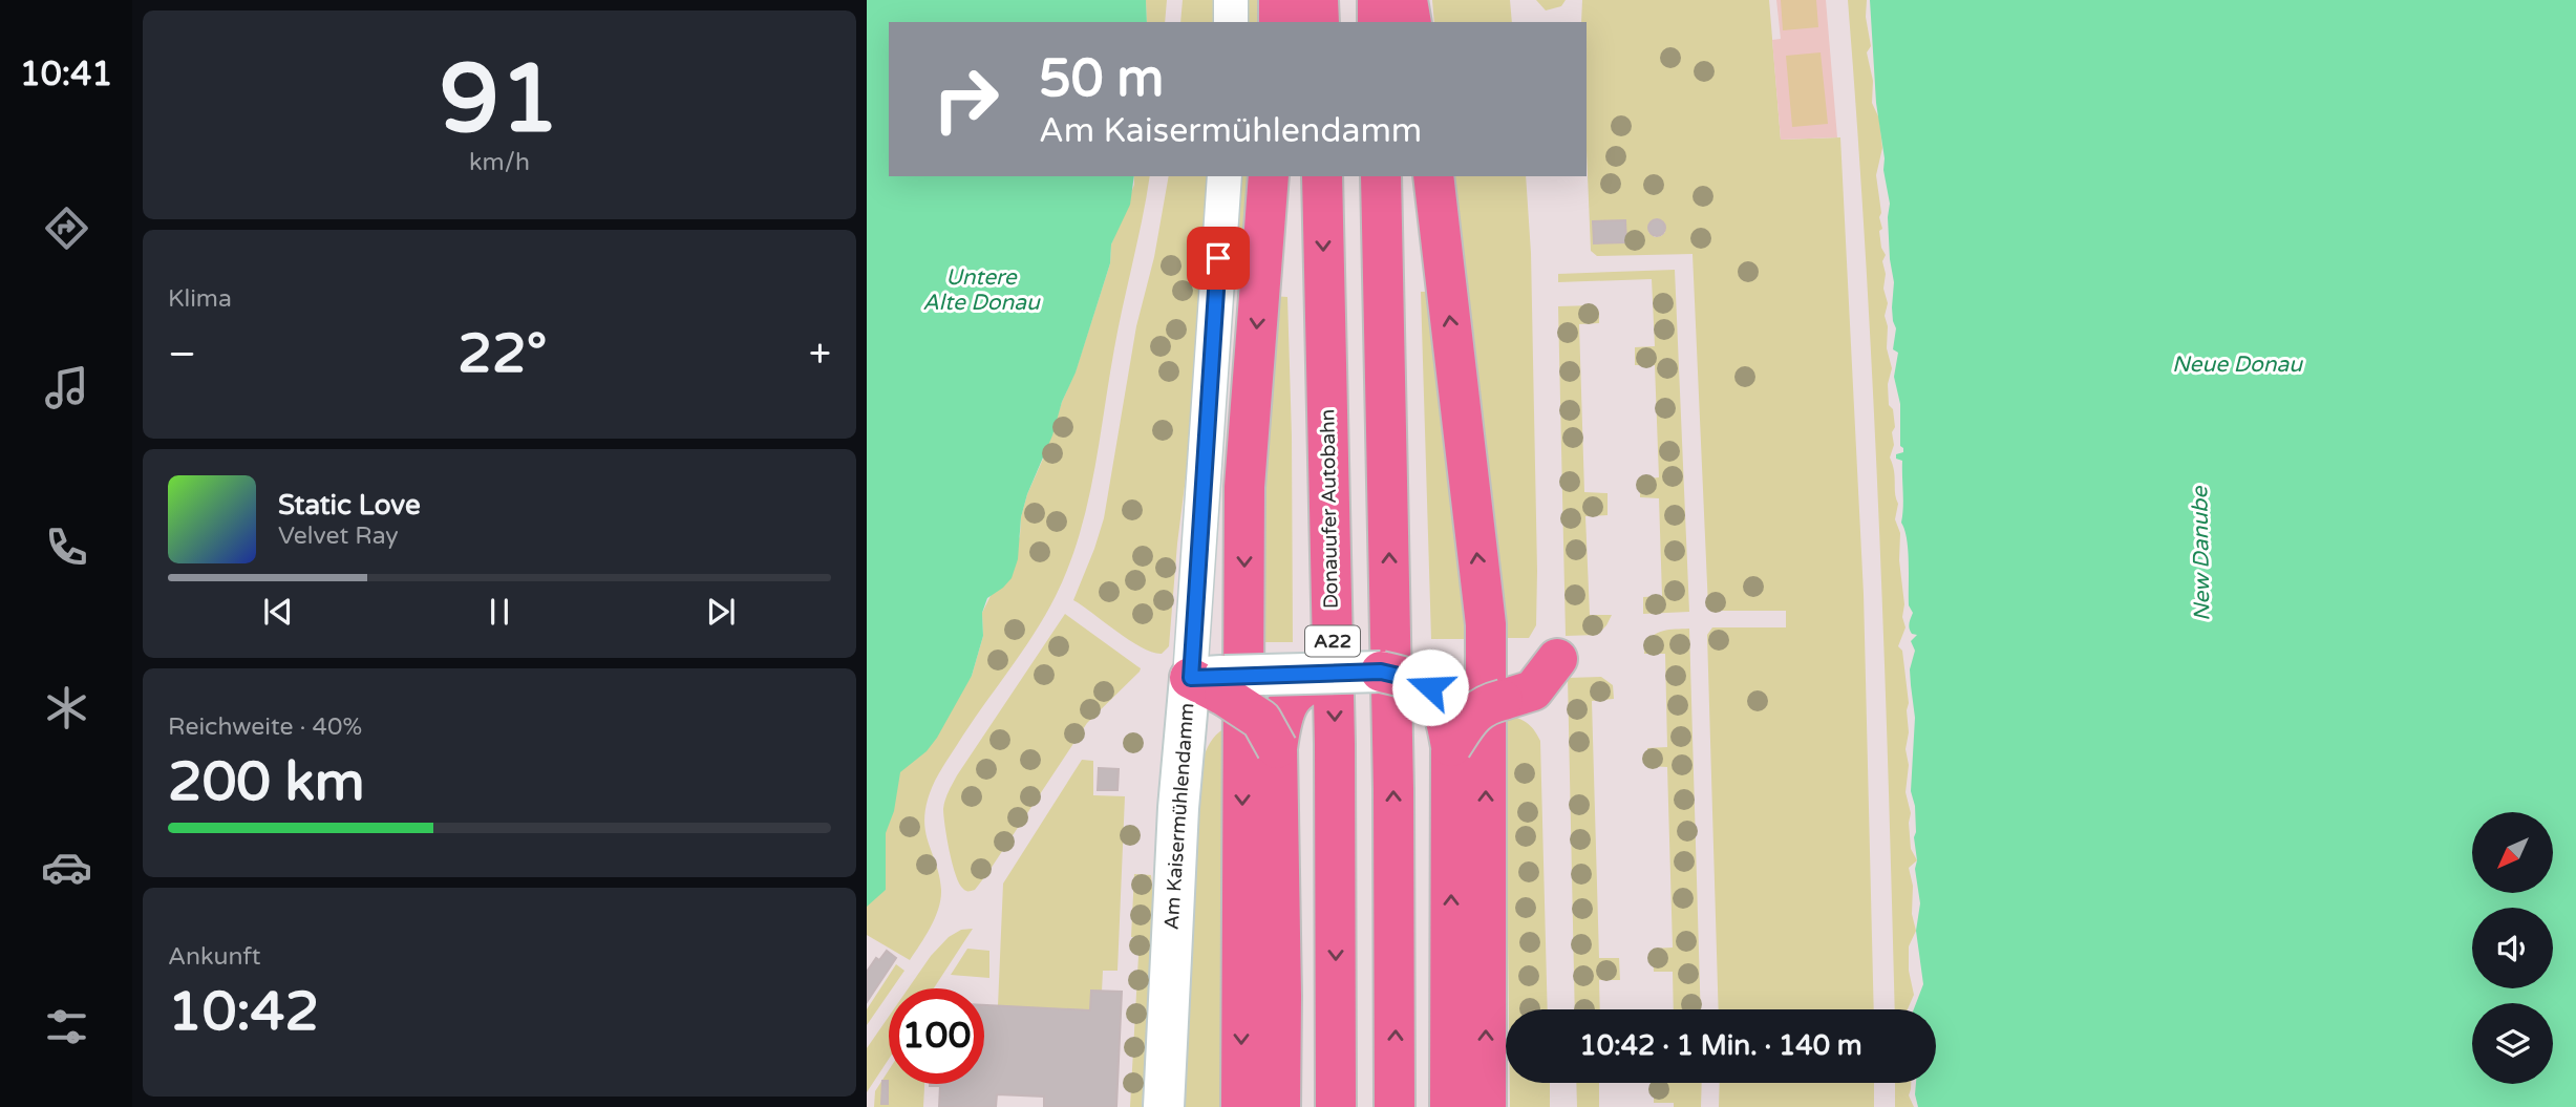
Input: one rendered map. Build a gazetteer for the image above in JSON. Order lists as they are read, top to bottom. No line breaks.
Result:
{"streets":{"highway":["Donauufer Autobahn","A22"],"street":["Am Kaisermühlendamm"]},"water":["Untere Alte Donau","Neue Donau","New Danube"],"north":"bottom left","page":{"tabs":"10:41","tile":[["91","km/h"],"Klima",["Reichweite · 40%","200 km"],["Ankunft","10:42"]],"turn":["50 m","Am Kaisermühlendamm"],"heat":["−","22°","+"],"song":["Static Love","Velvet Ray"],"limit":"100","trip":"10:42 · 1 Min. · 140 m"}}
